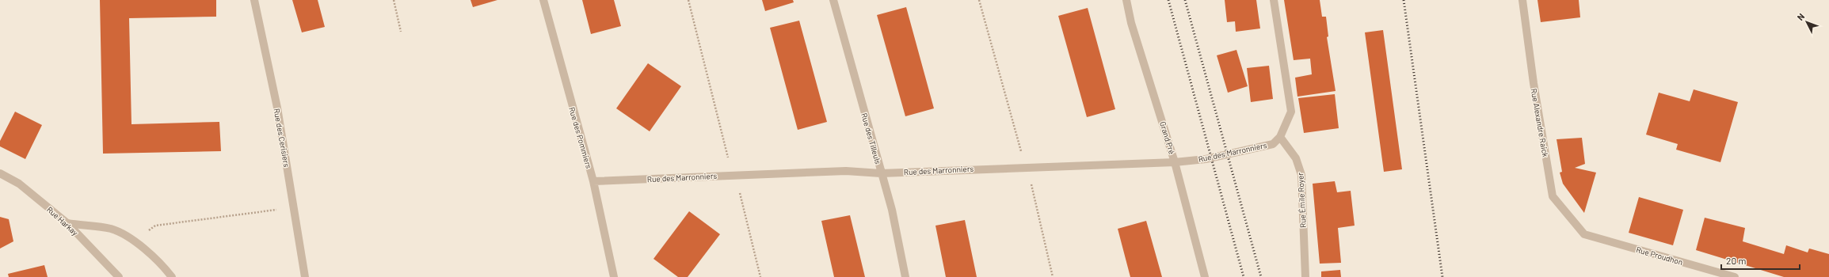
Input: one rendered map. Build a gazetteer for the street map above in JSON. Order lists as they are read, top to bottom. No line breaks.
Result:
{"streets":{"street":["Rue Alexandre Raick","Rue des Cerisiers","Rue des Pommiers","Grand Pré","Rue des Tilleuls","Rue des Marronniers","Rue Émile Royer","Rue Harkay","Rue Proudhon"]},"crossings":[["Rue Alexandre Raick","Rue Proudhon"],["Rue des Pommiers","Rue des Marronniers"],["Grand Pré","Rue des Marronniers"],["Rue des Tilleuls","Rue des Marronniers"],["Rue des Marronniers","Rue Émile Royer"]],"scale_bar":"20 m","north":"top left"}
